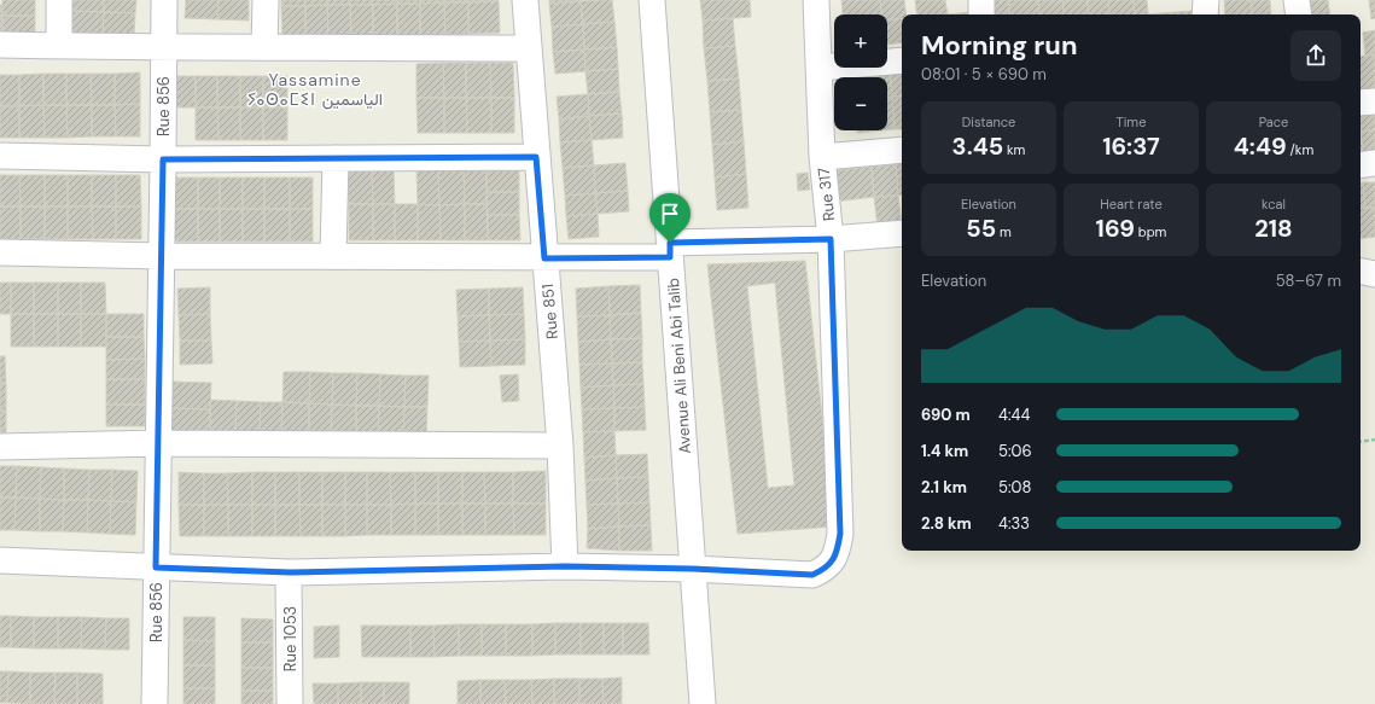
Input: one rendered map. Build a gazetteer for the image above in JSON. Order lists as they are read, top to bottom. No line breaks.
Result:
{"streets":{"street":["Rue 856","Rue 317","Rue 851","Avenue Ali Beni Abi Talib","Rue 1053"]},"crossings":[["Rue 856","Rue 317"],["Rue 317","Rue 851"],["Rue 317","Avenue Ali Beni Abi Talib"],["Rue 317","Rue 1053"]],"districts":["Yassamine ⵢⴰⵙⴰⵎⵉⵏ الياسمين"],"page":{"map_buttons":["+","−"],"heading":["Morning run","08:01 · 5 × 690 m"],"stats":[["Distance","3.45 km"],["Time","16:37"],["Pace","4:49 /km"],["Elevation","55 m"],["Heart rate","169 bpm"],["kcal","218"]],"chart":["Elevation","58–67 m"],"list":[{"name":"690 m","note":"4:44"},{"name":"1.4 km","note":"5:06"},{"name":"2.1 km","note":"5:08"},{"name":"2.8 km","note":"4:33"}]}}
